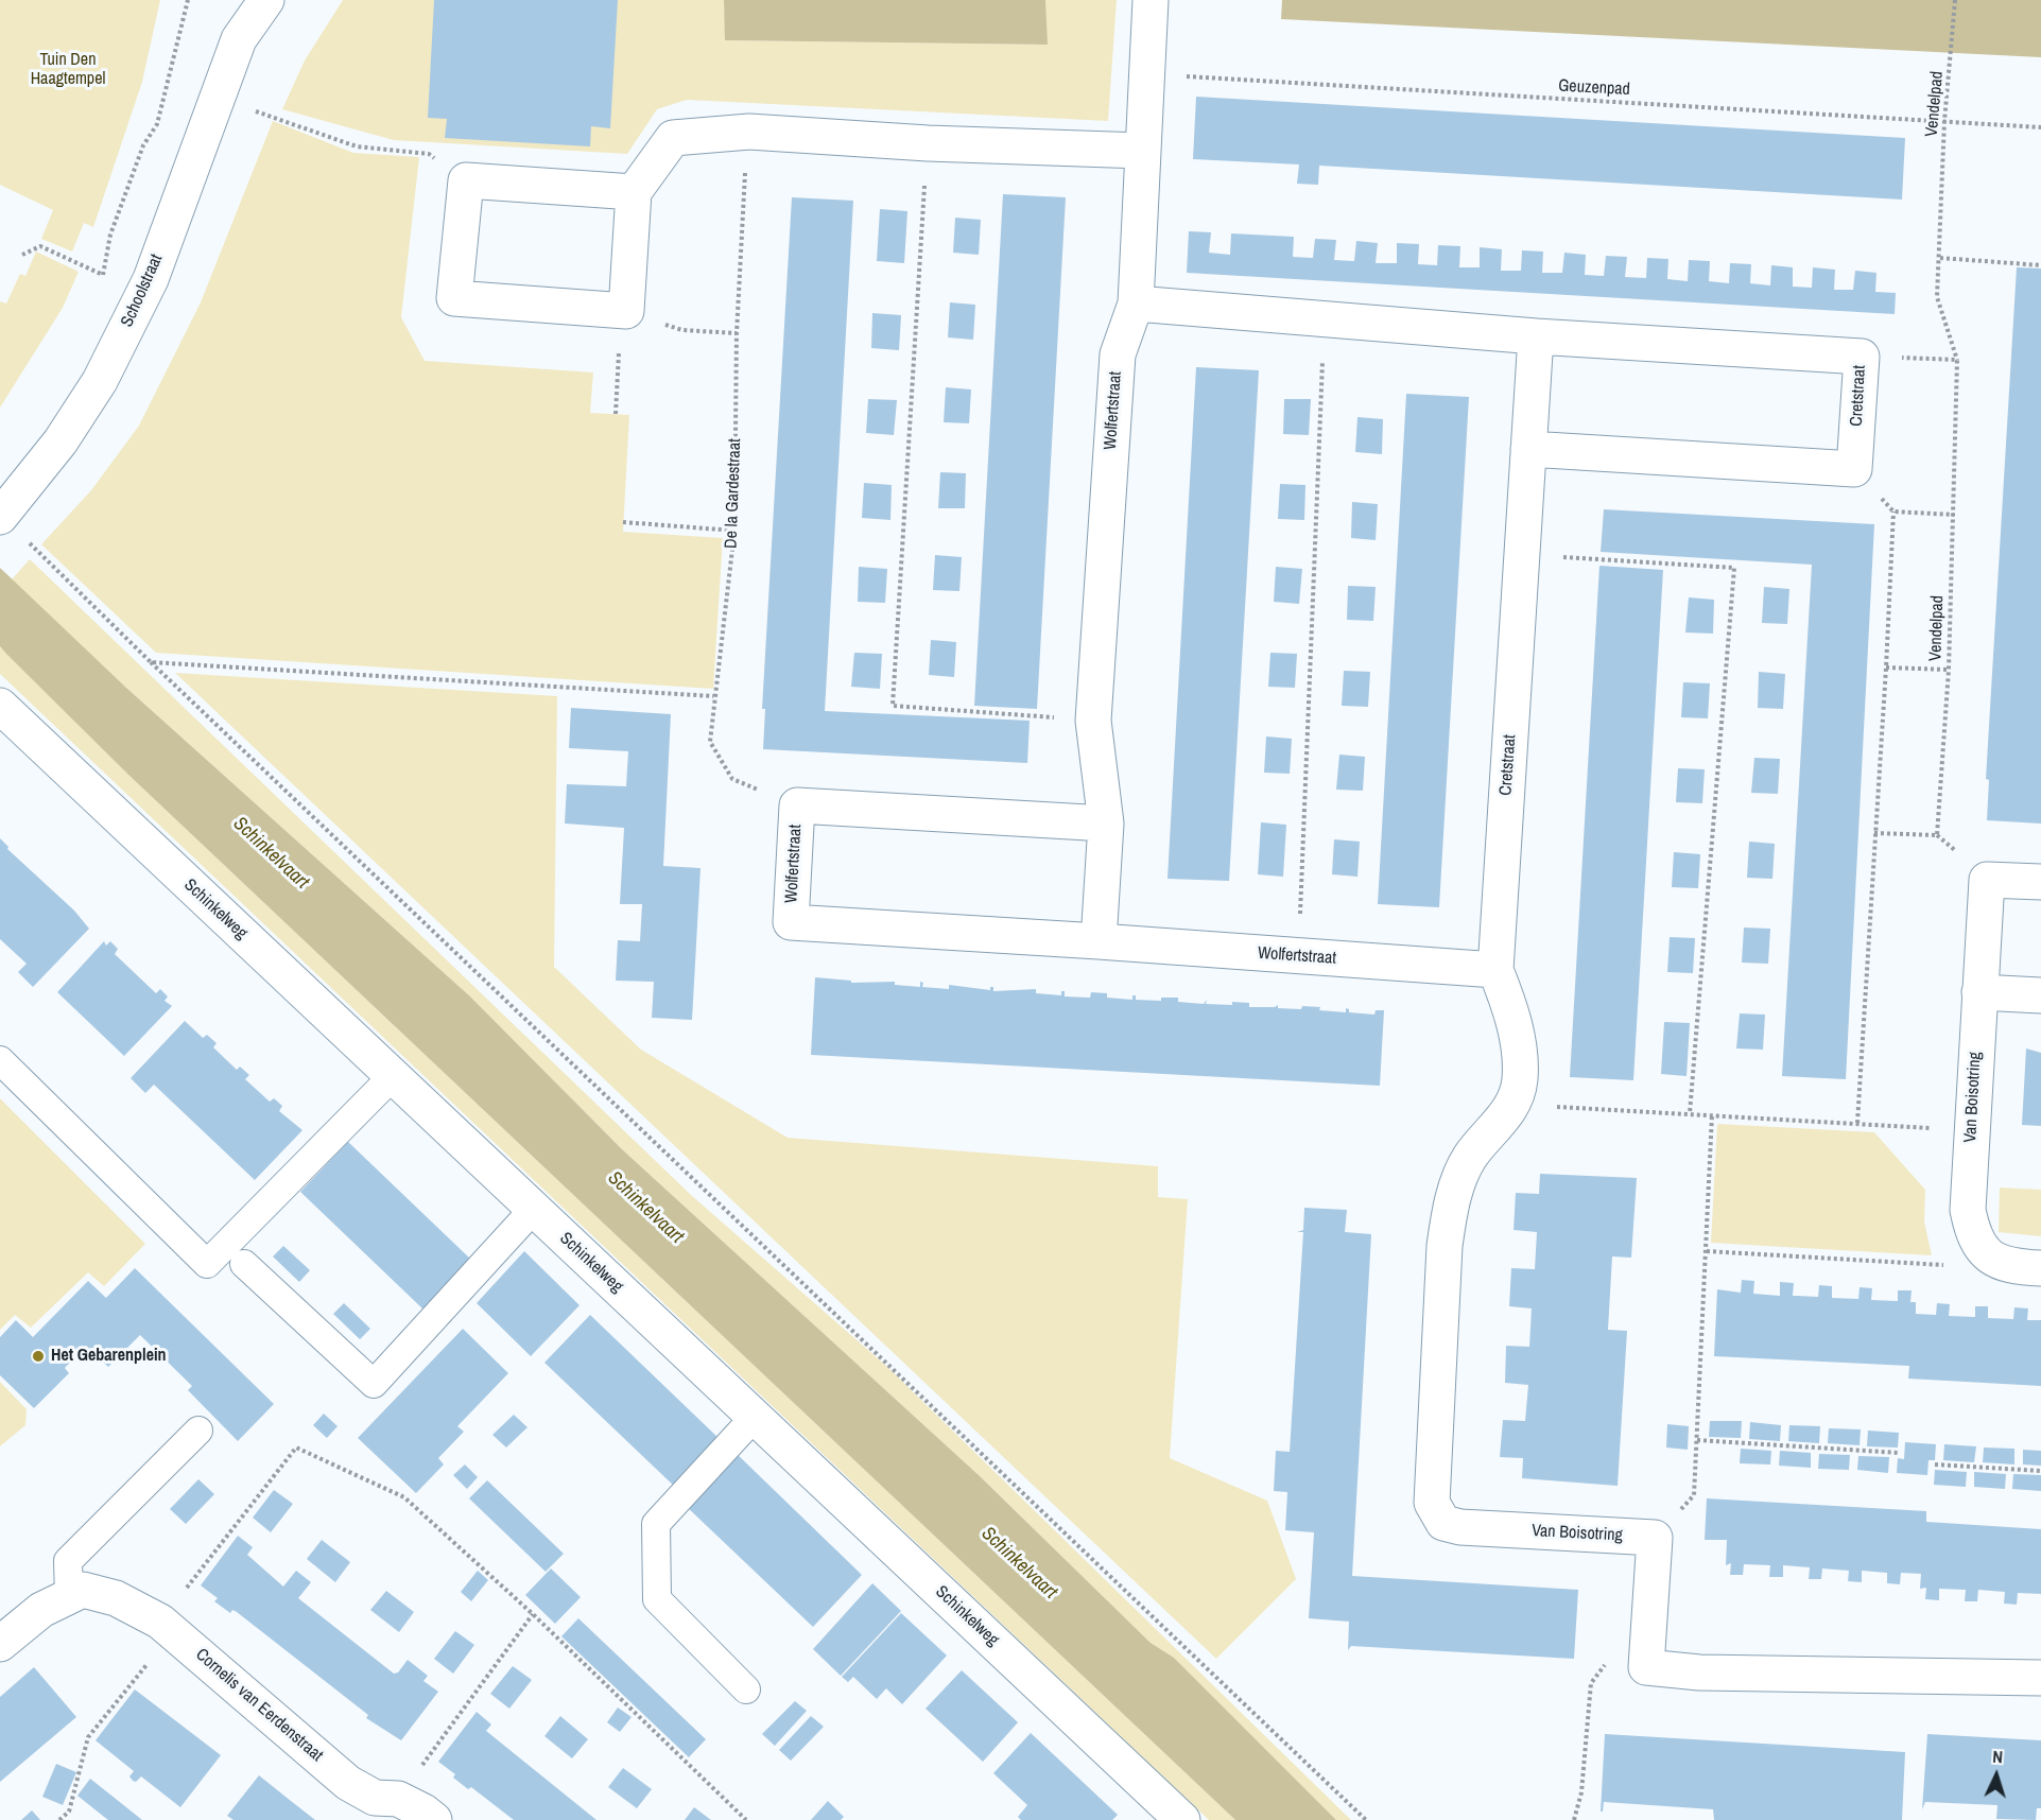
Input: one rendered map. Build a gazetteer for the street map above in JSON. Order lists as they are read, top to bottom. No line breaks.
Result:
{"streets":{"street":["Schoolstraat","Cretstraat","Wolfertstraat","Schinkelweg","Van Boisotring","Cornelis van Eerdenstraat"],"path":["Geuzenpad","Vendelpad","De la Gardestraat"]},"crossings":[["Geuzenpad","Vendelpad"],["Geuzenpad","Wolfertstraat"],["Cretstraat","Wolfertstraat"],["Cretstraat","Van Boisotring"],["Wolfertstraat","De la Gardestraat"]],"water":["Schinkelvaart"],"parks":["Tuin Den Haagtempel"],"places":["Het Gebarenplein"],"north":"top"}
